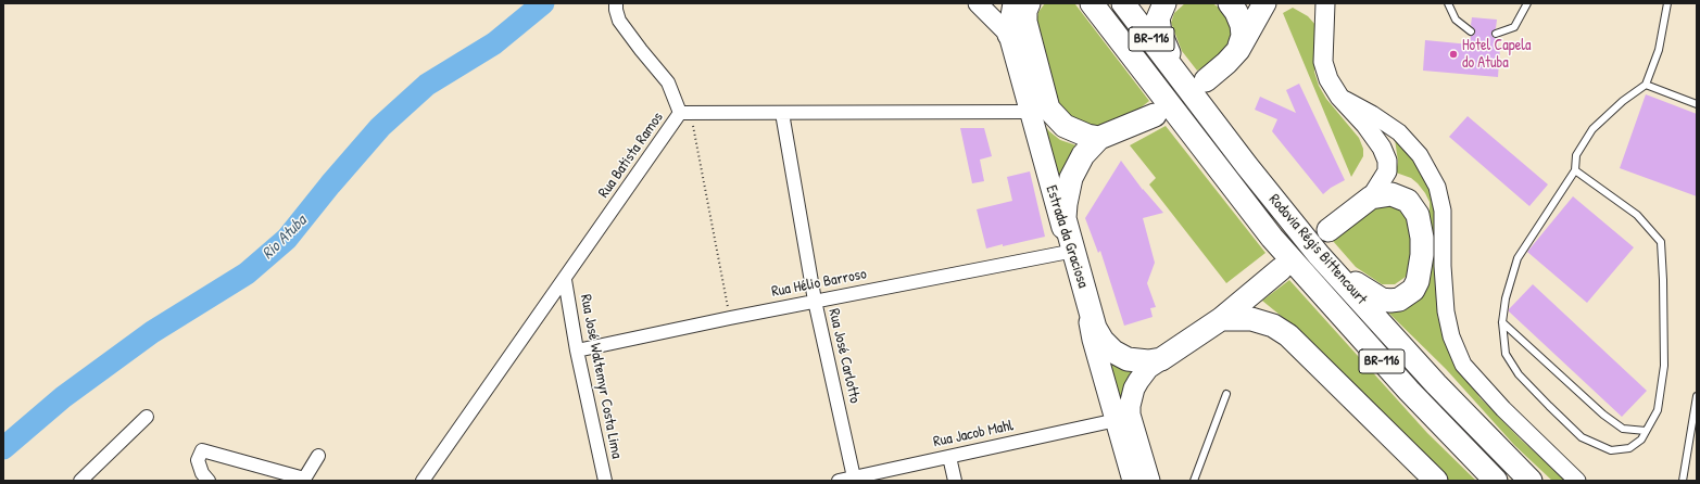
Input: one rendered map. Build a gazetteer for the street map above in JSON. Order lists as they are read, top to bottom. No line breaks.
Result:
{"streets":{"highway":["BR-116","Rodovia Régis Bittencourt"],"main road":["Estrada da Graciosa"],"street":["Rua Batista Ramos","Rua Hélio Barroso","Rua José Carlotto","Rua José Waltemyr Costa Lima","Rua Jacob Mahl"]},"crossings":[["Rua Batista Ramos","Rua José Waltemyr Costa Lima"],["Estrada da Graciosa","Rua Hélio Barroso"],["Estrada da Graciosa","Rua Jacob Mahl"],["Rua Hélio Barroso","Rua José Carlotto"],["Rua Hélio Barroso","Rua José Waltemyr Costa Lima"],["Rua José Carlotto","Rua Jacob Mahl"]],"water":["Rio Atuba"],"places":["Hotel Capela do Atuba"]}
